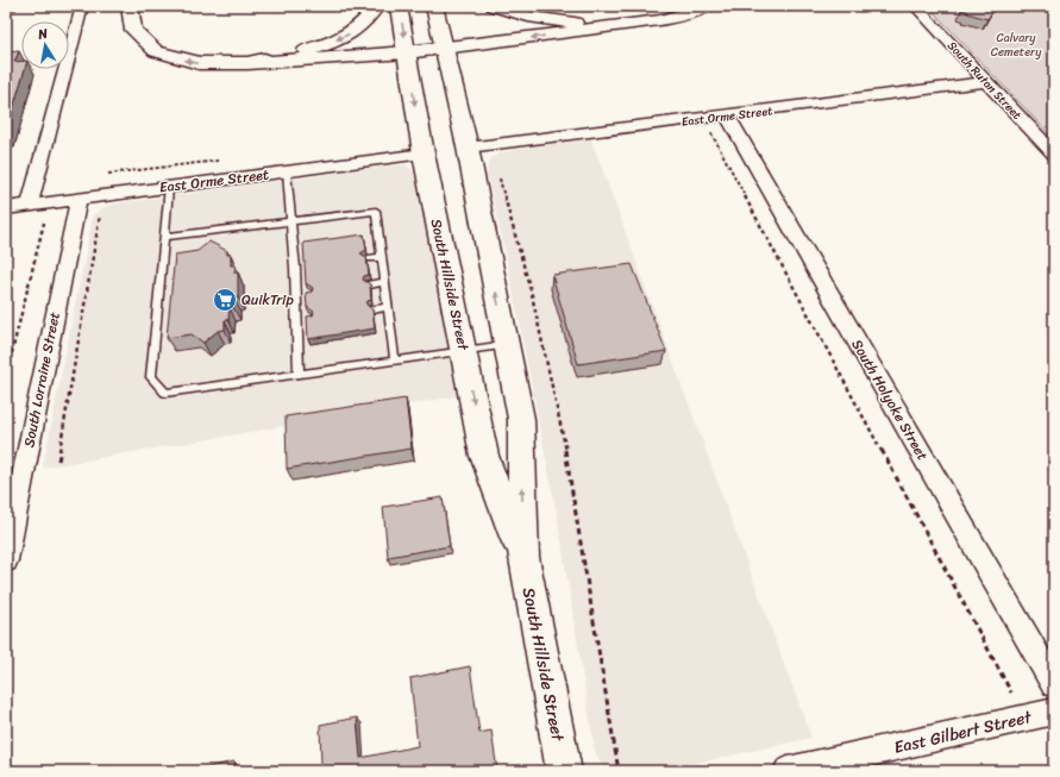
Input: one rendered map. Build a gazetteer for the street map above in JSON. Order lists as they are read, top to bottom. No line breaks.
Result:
{"streets":{"main road":["South Hillside Street"],"street":["South Rutan Street","East Orme Street","South Lorraine Street","South Holyoke Street","East Gilbert Street"]},"crossings":[["South Rutan Street","East Orme Street"],["East Orme Street","South Hillside Street"],["East Orme Street","South Lorraine Street"],["East Orme Street","South Holyoke Street"]],"parks":["Calvary Cemetery"],"places":{"supermarket":["QuikTrip"]},"north":"top"}
